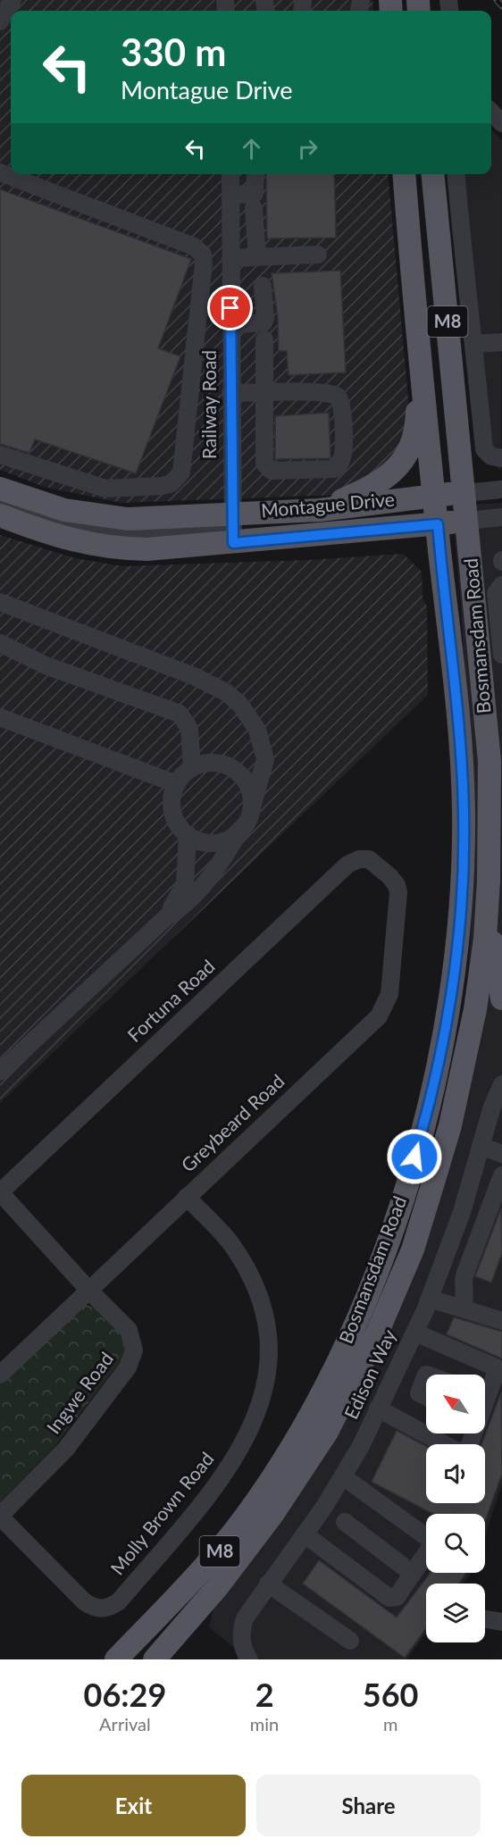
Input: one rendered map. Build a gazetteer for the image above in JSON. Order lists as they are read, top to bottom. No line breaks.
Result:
{"streets":{"main road":["M8","Montague Drive","Bosmansdam Road"],"street":["Railway Road","Fortuna Road","Greybeard Road","Edison Way","Ingwe Road","Molly Brown Road"]},"crossings":[["Railway Road","Montague Drive"],["Montague Drive","Bosmansdam Road"],["Fortuna Road","Greybeard Road"],["Fortuna Road","Ingwe Road"],["Greybeard Road","Ingwe Road"],["Greybeard Road","Molly Brown Road"],["Ingwe Road","Molly Brown Road"]],"north":"top left","page":{"turn":["330 m","Montague Drive"],"eta":["06:29","Arrival","2","min","560","m"],"buttons":["Exit","Share"]}}
